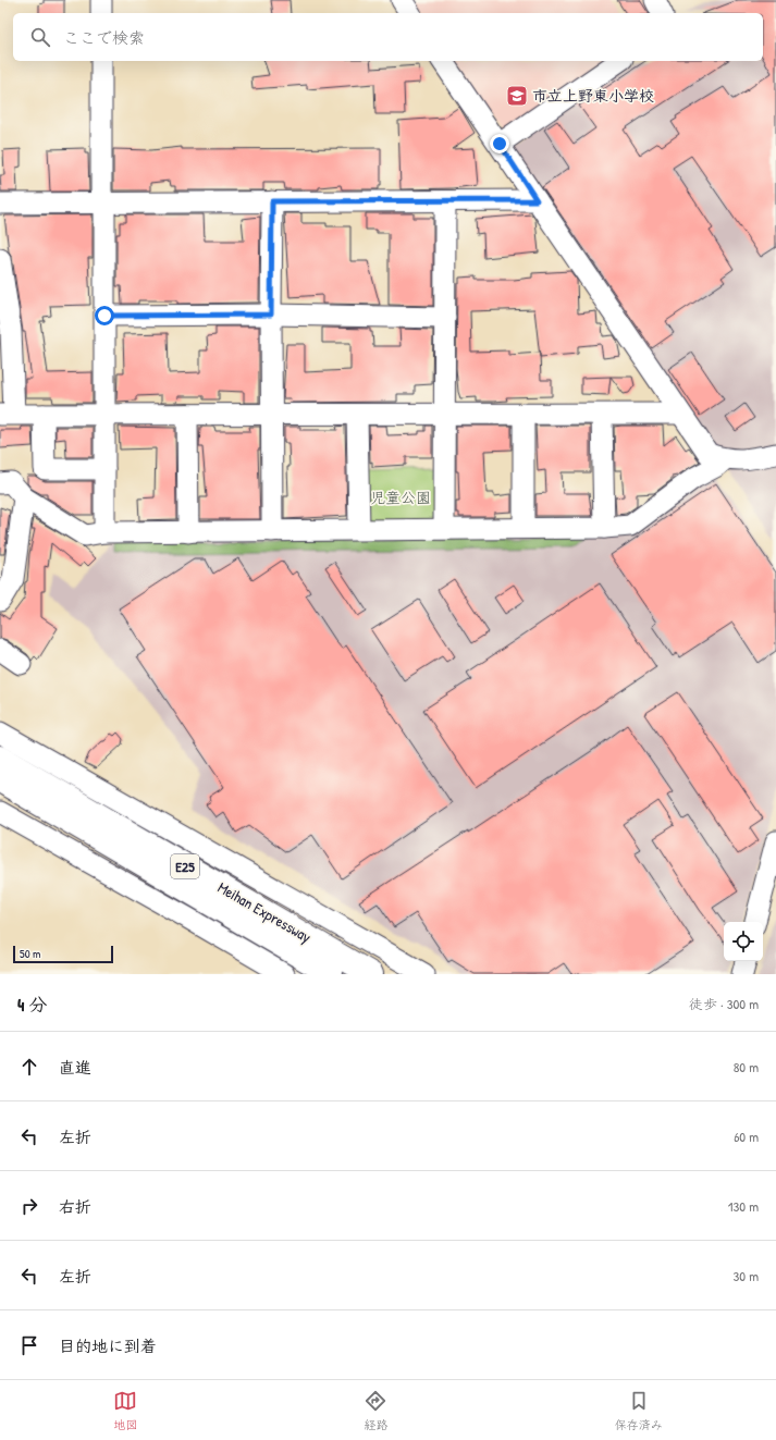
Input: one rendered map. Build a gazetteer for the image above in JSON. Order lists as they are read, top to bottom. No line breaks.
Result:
{"streets":{"highway":["E25","Meihan Expressway"]},"parks":["児童公園"],"places":{"school or university":["市立上野東小学校"]},"scale_bar":"50 m","page":{"search":"ここで検索","scale":"50 m","heading":["4 分","徒歩 · 300 m"],"list":[["直進","80 m"],["左折","60 m"],["右折","130 m"],["左折","30 m"],"目的地に到着"],"nav":["地図","経路","保存済み"]}}
